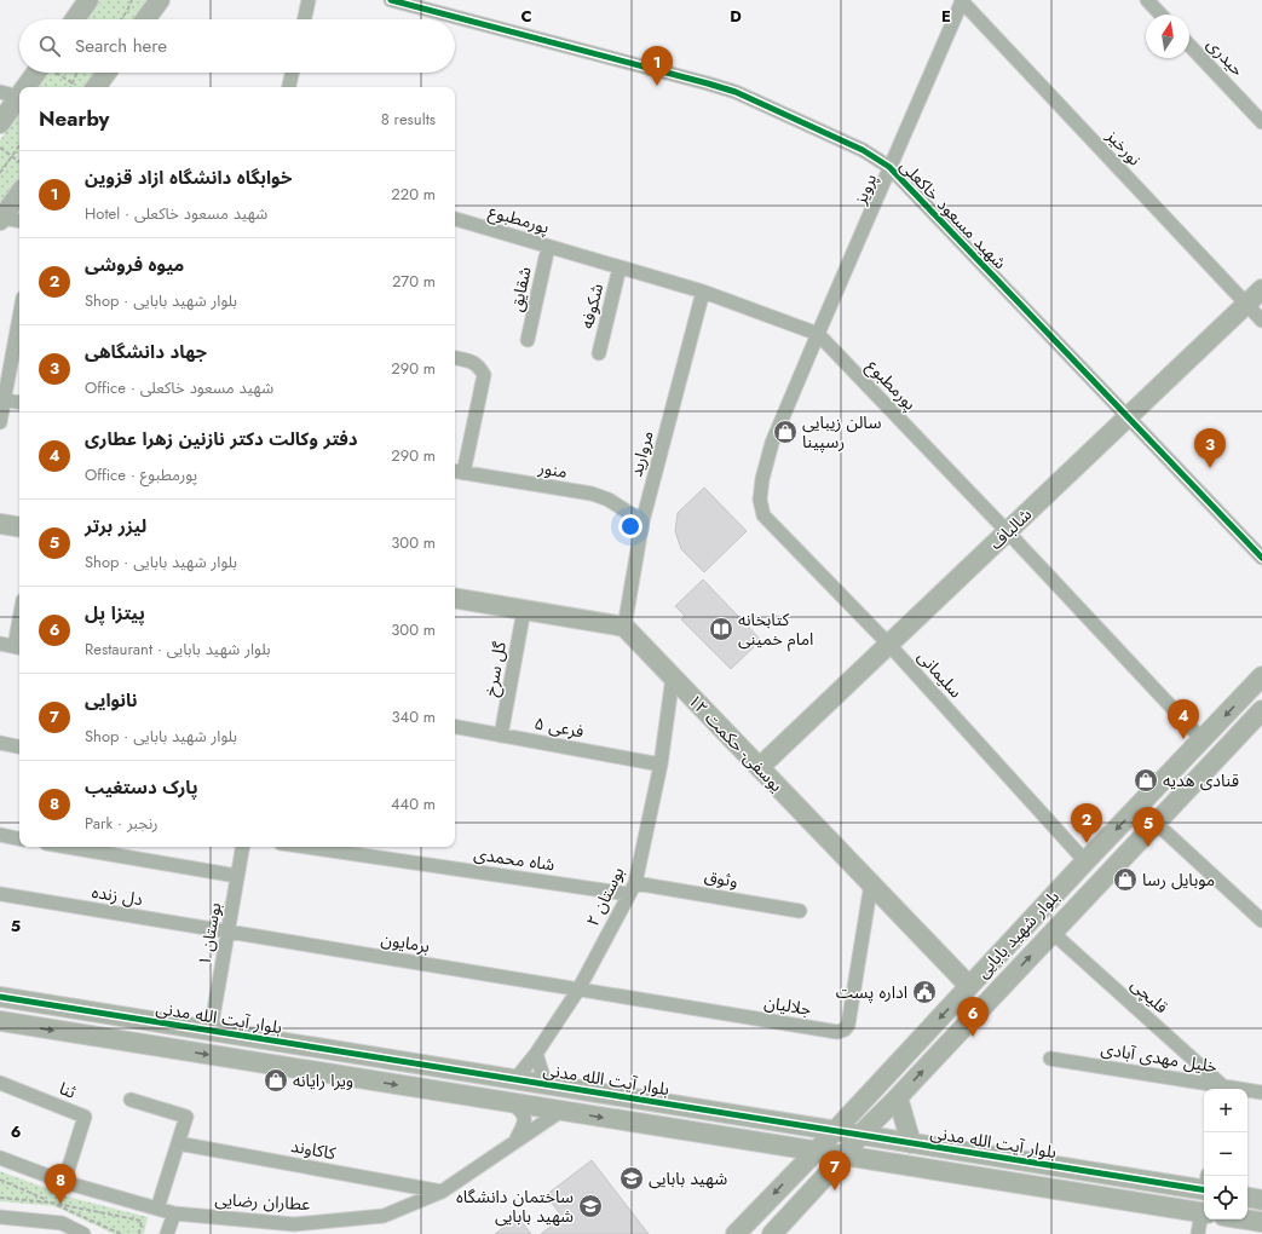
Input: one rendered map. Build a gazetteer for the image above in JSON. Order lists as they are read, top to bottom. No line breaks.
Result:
{"streets":{"street":["حیدری","نورخیز","پرویز","شهید مسعود خاکعلی","پورمطبوع","شقایق","شکوفه","مروارید","منور","شالباف","گل سرخ","سلیمانی","فرعی ۵","یوسفی- حکمت ۱۲","شاه محمدی","وثوق","دل زنده","بوستان ۲","بوستان ۱","بلوار شهید بابایی","برمایون","قلیچی","جلالیان","بلوار آیت الله مدنی","خلیل مهدی آبادی","ثنا","کاکاوند","عطاران رضایی"]},"crossings":[["نورخیز","پرویز"],["نورخیز","شالباف"],["پرویز","شهید مسعود خاکعلی"],["پرویز","پورمطبوع"],["پرویز","سلیمانی"],["شهید مسعود خاکعلی","شالباف"],["پورمطبوع","شقایق"],["پورمطبوع","شکوفه"],["پورمطبوع","مروارید"],["پورمطبوع","شالباف"],["پورمطبوع","بلوار شهید بابایی"],["مروارید","منور"],["مروارید","یوسفی- حکمت ۱۲"],["شالباف","سلیمانی"],["شالباف","یوسفی- حکمت ۱۲"],["گل سرخ","فرعی ۵"],["سلیمانی","بلوار شهید بابایی"],["فرعی ۵","بوستان ۲"],["یوسفی- حکمت ۱۲","بوستان ۲"],["یوسفی- حکمت ۱۲","بلوار شهید بابایی"],["یوسفی- حکمت ۱۲","جلالیان"],["شاه محمدی","وثوق"],["شاه محمدی","بوستان ۲"],["وثوق","بوستان ۲"],["دل زنده","بوستان ۱"],["دل زنده","برمایون"],["بوستان ۲","برمایون"],["بوستان ۲","جلالیان"],["بوستان ۲","بلوار آیت الله مدنی"],["بوستان ۱","برمایون"],["بوستان ۱","بلوار آیت الله مدنی"],["بلوار شهید بابایی","قلیچی"],["بلوار شهید بابایی","بلوار آیت الله مدنی"],["برمایون","جلالیان"],["قلیچی","خلیل مهدی آبادی"],["ثنا","عطاران رضایی"],["کاکاوند","عطاران رضایی"]],"places":{"shop":["سالن زیبایی رسپینا","قنادی هدیه","موبایل رسا","ویرا رایانه"],"library":["کتابخانه امام خمینی"],"public building":["اداره پست"],"school or university":["شهید بابایی","ساختمان دانشگاه شهید بابایی"]},"north":"top","page":{"search":"Search here","pins":["1","3","4","2","5","6","7","8"],"heading":["Nearby","8 results"],"list":[{"mark":"1","name":"خوابگاه دانشگاه ازاد قزوین","note":"Hotel · شهید مسعود خاکعلی","value":"220 m"},{"mark":"2","name":"میوه فروشی","note":"Shop · بلوار شهید بابایی","value":"270 m"},{"mark":"3","name":"جهاد دانشگاهی","note":"Office · شهید مسعود خاکعلی","value":"290 m"},{"mark":"4","name":"دفتر وکالت دکتر نازنین زهرا عطاری","note":"Office · پورمطبوع","value":"290 m"},{"mark":"5","name":"لیزر برتر","note":"Shop · بلوار شهید بابایی","value":"300 m"},{"mark":"6","name":"پیتزا پل","note":"Restaurant · بلوار شهید بابایی","value":"300 m"},{"mark":"7","name":"نانوایی","note":"Shop · بلوار شهید بابایی","value":"340 m"},{"mark":"8","name":"پارک دستغیب","note":"Park · رنجبر","value":"440 m"}],"map_buttons":["+","−"]},"grid":{"columns":["C","D","E"],"rows":["5","6"]}}
